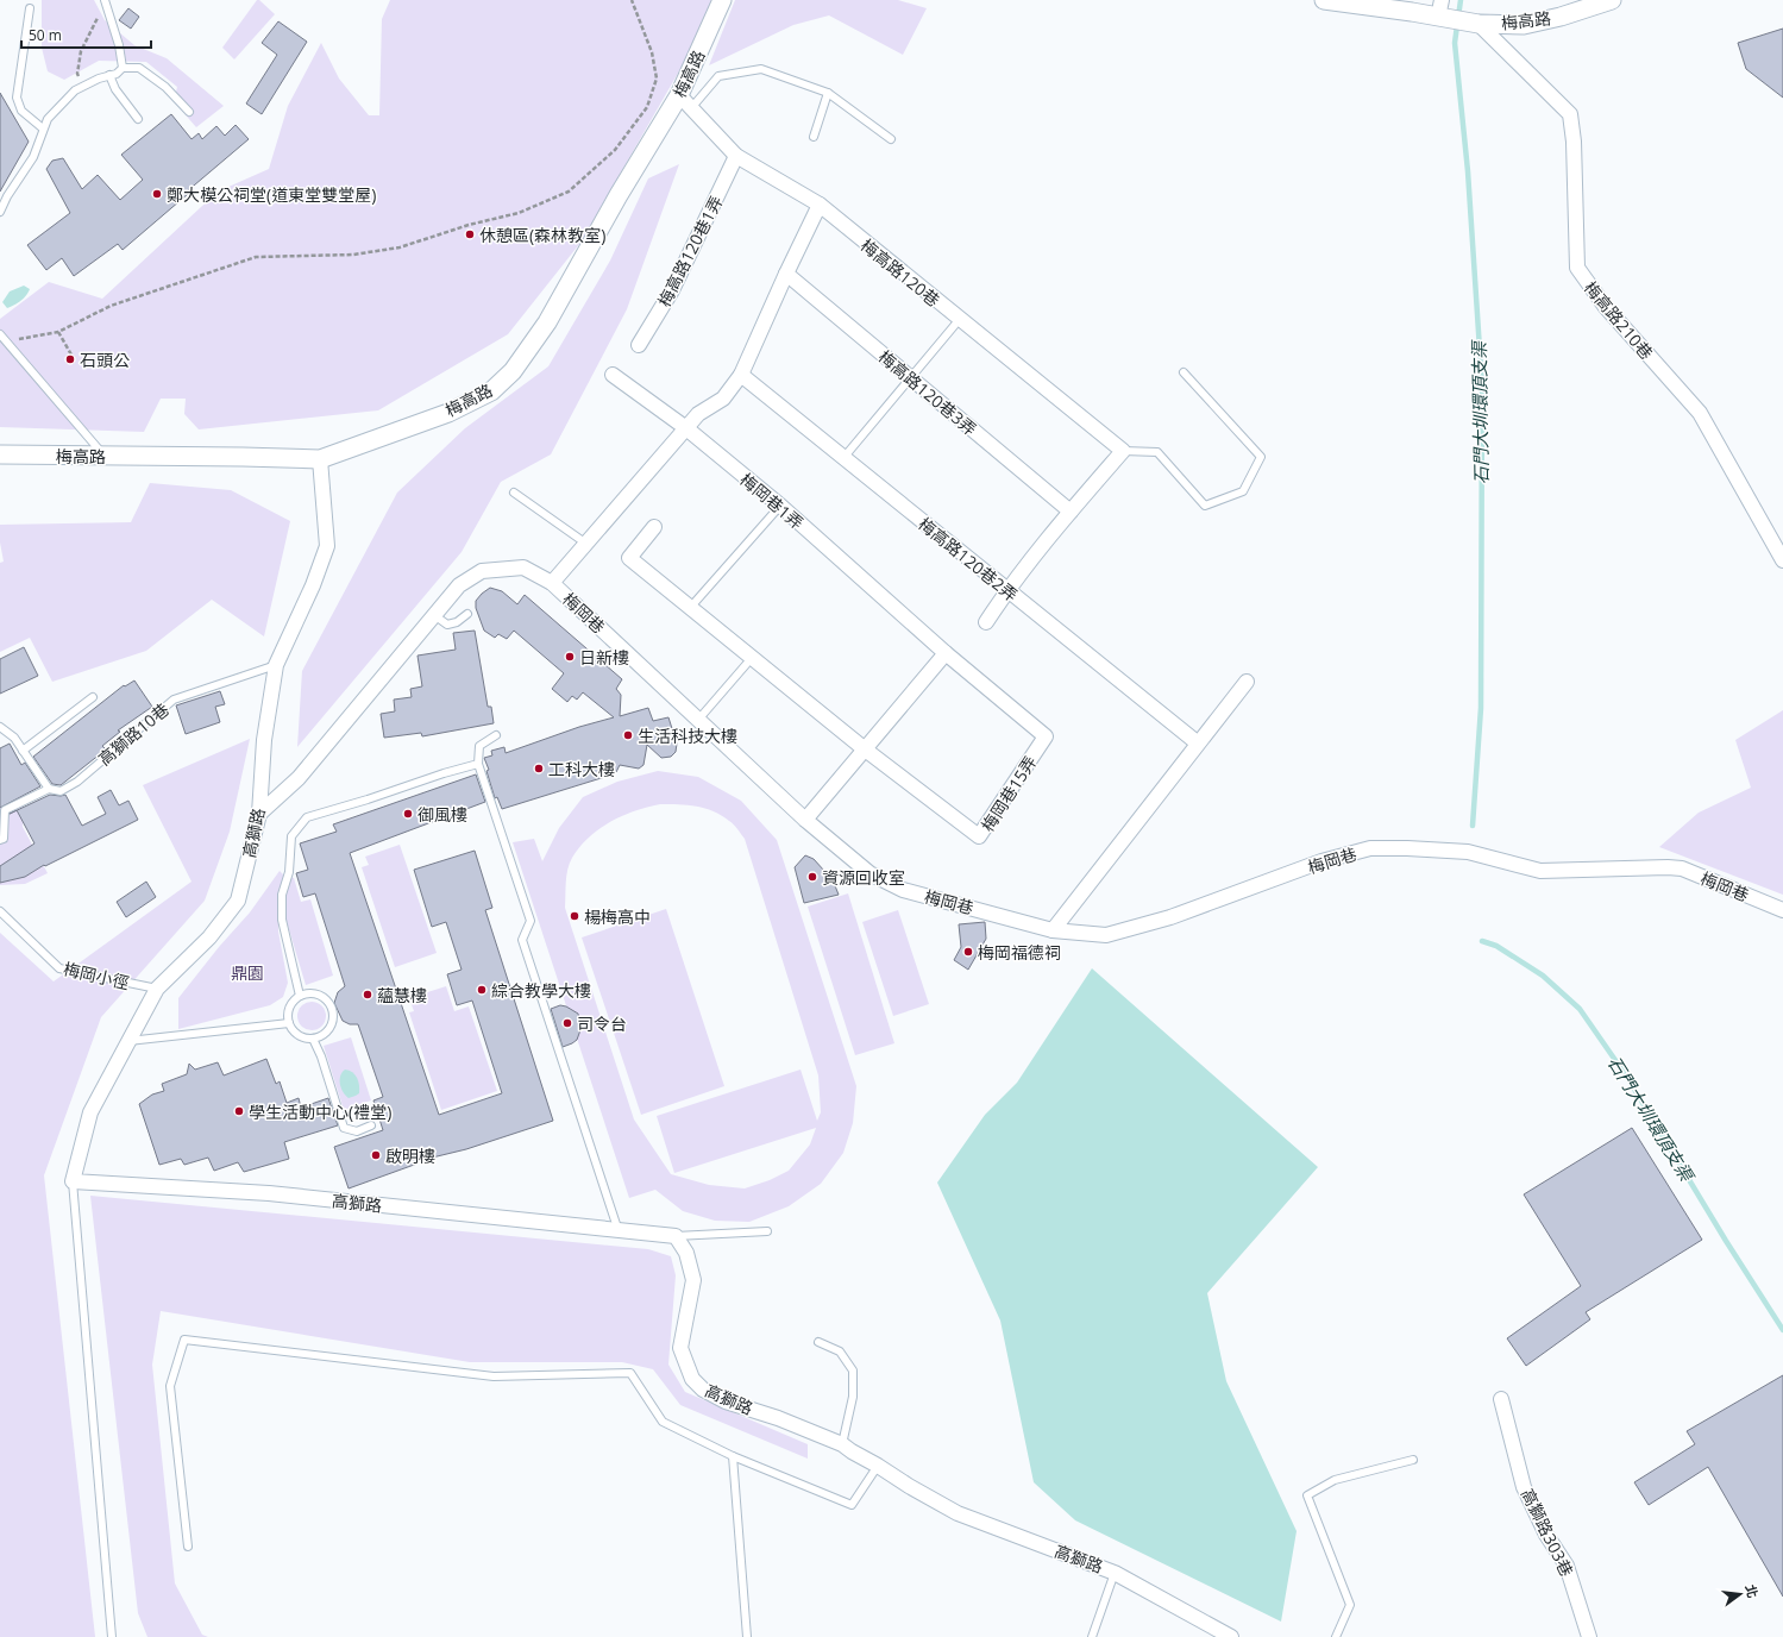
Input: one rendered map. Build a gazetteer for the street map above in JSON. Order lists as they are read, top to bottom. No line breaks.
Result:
{"streets":{"street":["梅高路","梅高路120巷1弄","梅高路120巷","梅高路210巷","梅高路120巷3弄","梅岡巷1弄","梅高路120巷2弄","梅岡巷","梅岡巷15弄","高獅路","高獅路303巷"],"lane":["高獅路10巷","梅岡小徑"]},"crossings":[["梅高路","梅高路120巷"],["梅高路","梅高路210巷"],["梅高路","高獅路"],["梅高路120巷1弄","梅高路120巷"],["梅岡巷1弄","梅岡巷15弄"],["梅岡巷","高獅路"],["高獅路10巷","高獅路"],["高獅路","梅岡小徑"]],"water":["石門大圳環頂支渠"],"parks":["鼎園"],"places":["鄭大模公祠堂(道東堂雙堂屋)","休憩區(森林教室)","石頭公","日新樓","生活科技大樓","工科大樓","御風樓","資源回收室","楊梅高中","梅岡福德祠","綜合教學大樓","蘊慧樓","司令台","學生活動中心(禮堂)","啟明樓"],"scale_bar":"50 m","north":"right"}
